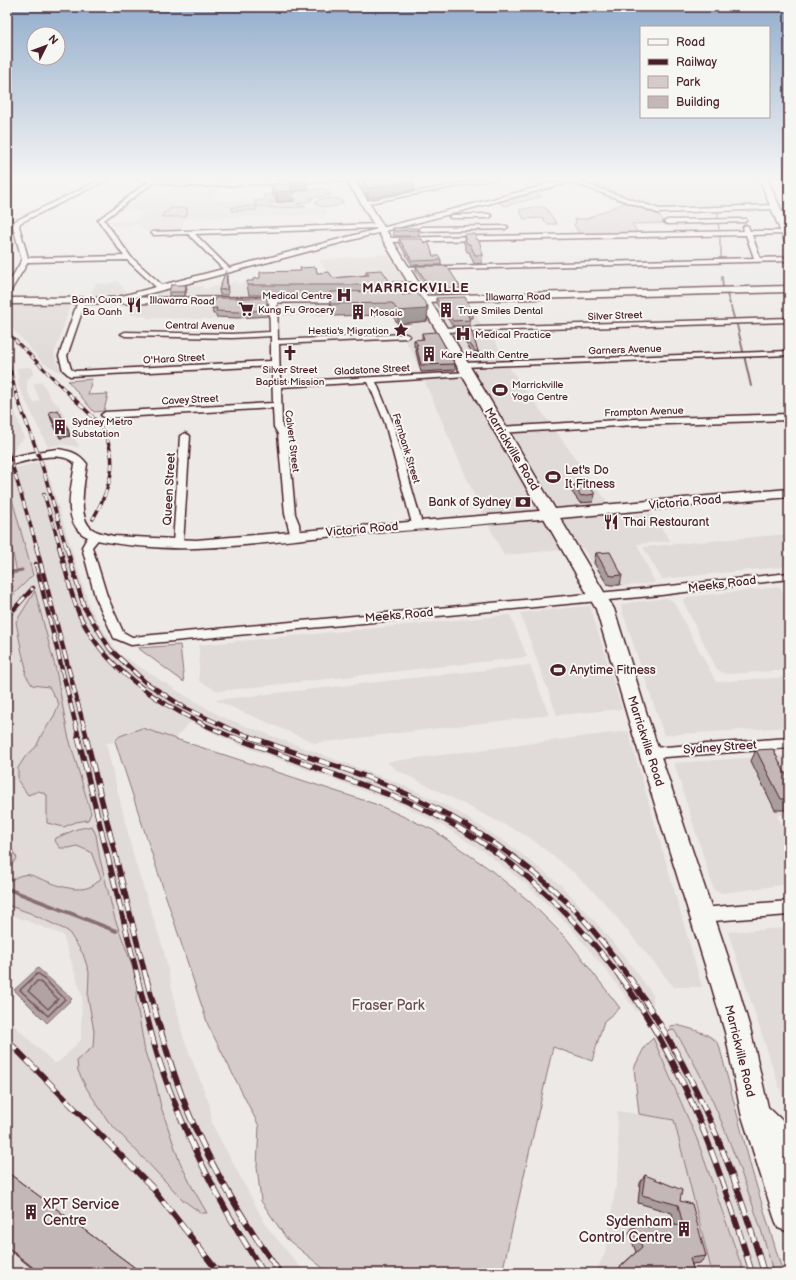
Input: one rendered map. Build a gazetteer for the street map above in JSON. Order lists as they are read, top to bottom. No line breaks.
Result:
{"streets":{"main road":["Illawarra Road","Marrickville Road","Victoria Road"],"street":["Silver Street","Central Avenue","Garners Avenue","O'Hara Street","Gladstone Street","Cavey Street","Frampton Avenue","Calvert Street","Fernbank Street","Queen Street","Meeks Road","Sydney Street"]},"crossings":[["Illawarra Road","O'Hara Street"],["Illawarra Road","Calvert Street"],["Illawarra Road","Marrickville Road"],["Silver Street","Marrickville Road"],["Central Avenue","Calvert Street"],["Garners Avenue","Gladstone Street"],["Garners Avenue","Marrickville Road"],["O'Hara Street","Calvert Street"],["Gladstone Street","Calvert Street"],["Gladstone Street","Fernbank Street"],["Gladstone Street","Marrickville Road"],["Cavey Street","Calvert Street"],["Frampton Avenue","Marrickville Road"],["Calvert Street","Victoria Road"],["Fernbank Street","Victoria Road"],["Marrickville Road","Victoria Road"],["Marrickville Road","Meeks Road"],["Marrickville Road","Sydney Street"],["Queen Street","Victoria Road"],["Victoria Road","Meeks Road"]],"districts":["MARRICKVILLE"],"parks":["Fraser Park"],"places":{"hospital":["Medical Centre","Medical Practice"],"restaurant":["Banh Cuon Ba Oanh","Thai Restaurant"],"supermarket":["Kung Fu Grocery"],"building":["True Smiles Dental","Mosaic","Kare Health Centre","Sydney Metro Substation","XPT Service Centre","Sydenham Control Centre"],"place":["Hestia's Migration"],"church":["Silver Street Baptist Mission"],"sports":["Marrickville Yoga Centre","Let's Do It Fitness","Anytime Fitness"],"bank":["Bank of Sydney"]},"legend":["Road","Railway","Park","Building"],"north":"top right"}
